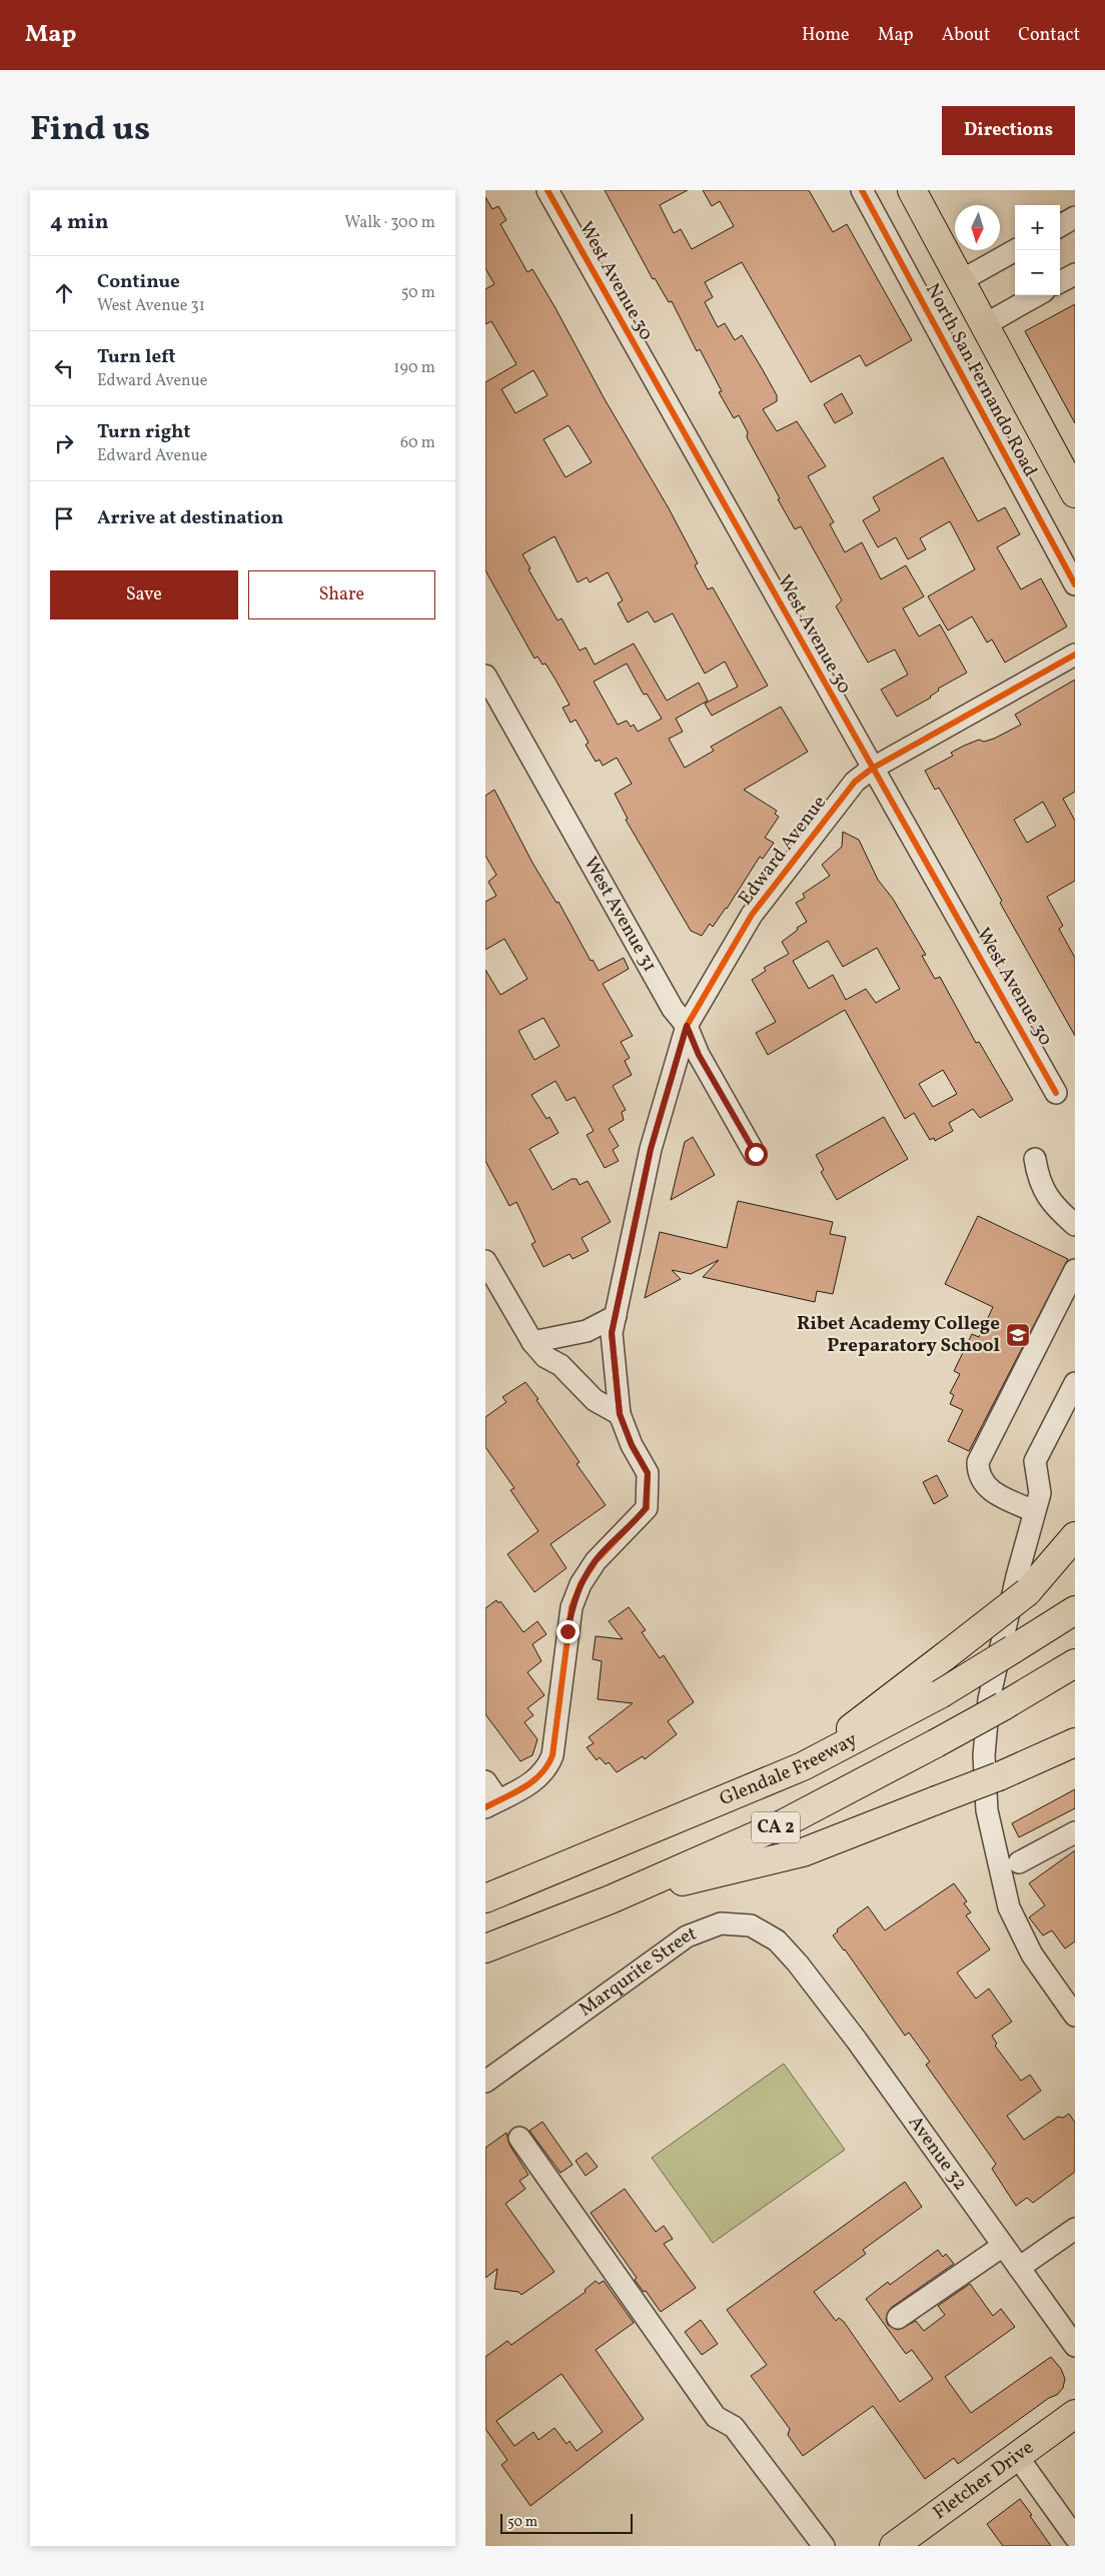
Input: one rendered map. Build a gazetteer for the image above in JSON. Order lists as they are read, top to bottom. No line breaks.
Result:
{"streets":{"main road":["North San Fernando Road","Glendale Freeway","CA 2","Fletcher Drive"],"street":["West Avenue 30","Edward Avenue","West Avenue 31","Marqurite Street","Avenue 32"]},"crossings":[["West Avenue 30","Edward Avenue"],["Edward Avenue","West Avenue 31"],["Marqurite Street","Avenue 32"]],"places":{"school or university":["Ribet Academy College Preparatory School"]},"scale_bar":"50 m","north":"bottom","page":{"header":"Map","nav":["Home","Map","About","Contact"],"title":"Find us","buttons":["Directions",["Save","Share"]],"heading":["4 min","Walk · 300 m"],"map_buttons":["+","−"],"list":[["Continue","West Avenue 31","50 m"],["Turn left","Edward Avenue","190 m"],["Turn right","Edward Avenue","60 m"],"Arrive at destination"],"scale":"50 m"}}
